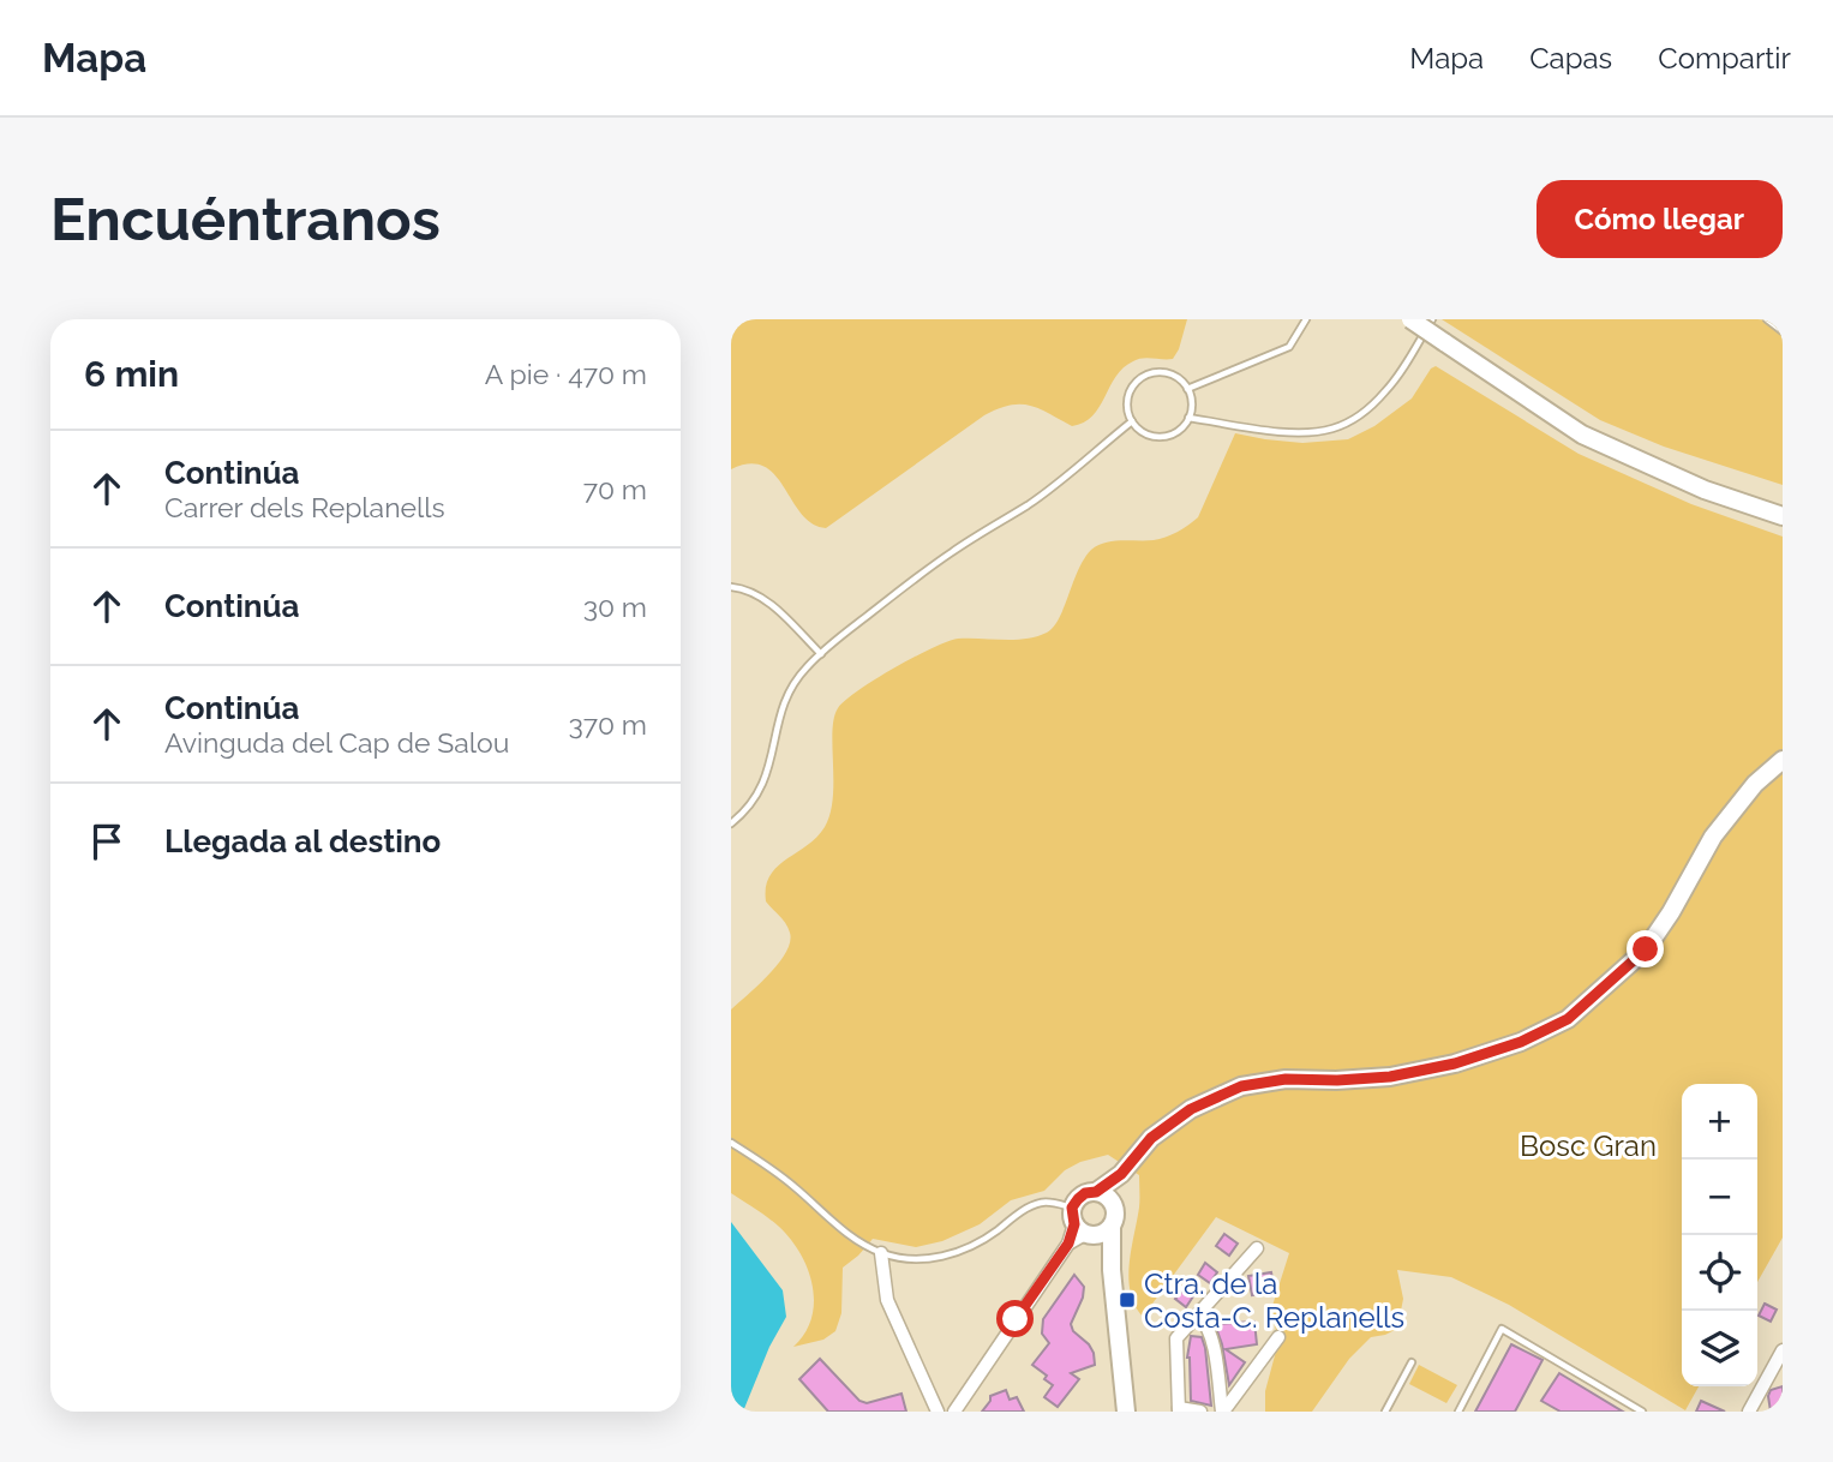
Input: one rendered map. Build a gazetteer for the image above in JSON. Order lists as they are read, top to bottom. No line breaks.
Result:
{"parks":["Bosc Gran"],"places":{"transit":["Ctra. de la Costa-C. Replanells"]},"page":{"header":"Mapa","nav":["Mapa","Capas","Compartir"],"buttons":"Cómo llegar","title":"Encuéntranos","heading":["6 min","A pie · 470 m"],"list":[["Continúa","Carrer dels Replanells","70 m"],["Continúa","30 m"],["Continúa","Avinguda del Cap de Salou","370 m"],"Llegada al destino"],"map_buttons":["+","−"]}}
